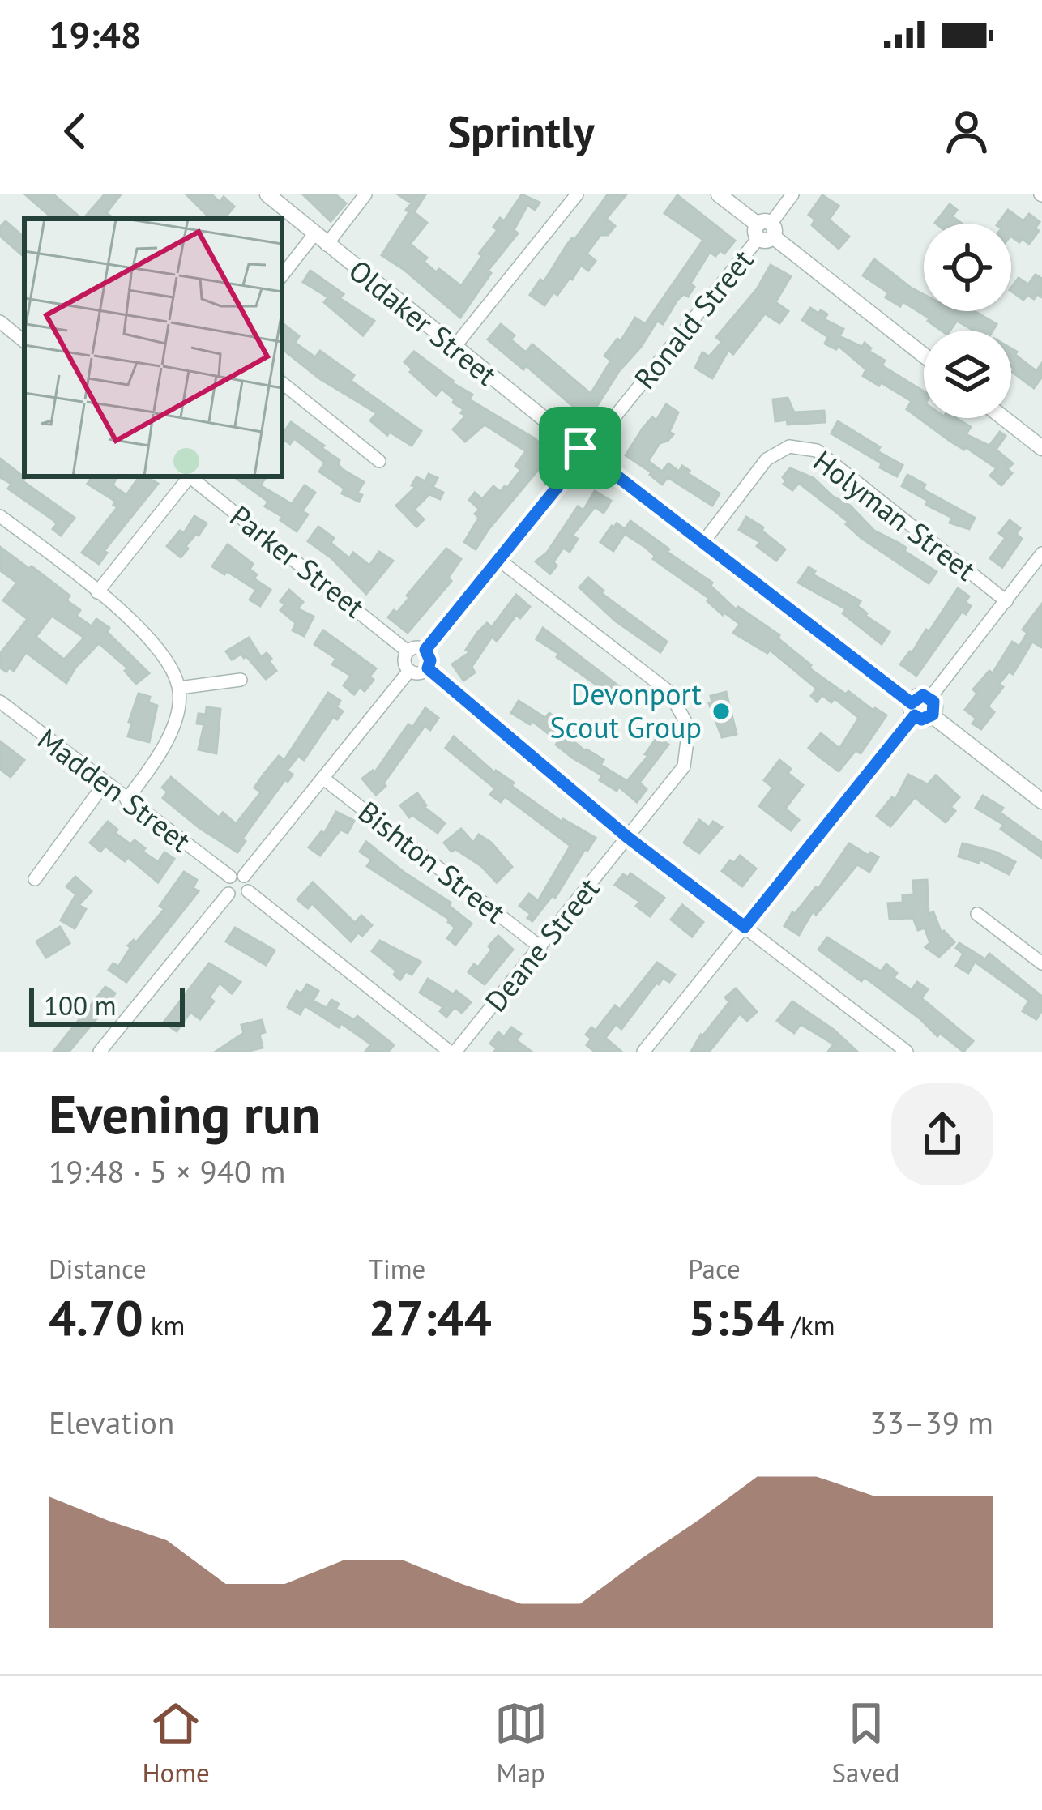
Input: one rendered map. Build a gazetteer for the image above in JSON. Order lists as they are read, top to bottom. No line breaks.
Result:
{"streets":{"street":["Ronald Street","Oldaker Street","Holyman Street","Parker Street","Madden Street","Bishton Street","Deane Street"]},"crossings":[["Ronald Street","Oldaker Street"],["Ronald Street","Parker Street"],["Ronald Street","Deane Street"],["Oldaker Street","Holyman Street"],["Bishton Street","Deane Street"]],"places":["Devonport Scout Group"],"scale_bar":"100 m","page":{"status":"19:48","header":"Sprintly","scale":"100 m","heading":["Evening run","19:48 · 5 × 940 m"],"stats":[["Distance","4.70 km"],["Time","27:44"],["Pace","5:54 /km"]],"chart":["Elevation","33–39 m"],"tabs":["Home","Map","Saved"]}}
